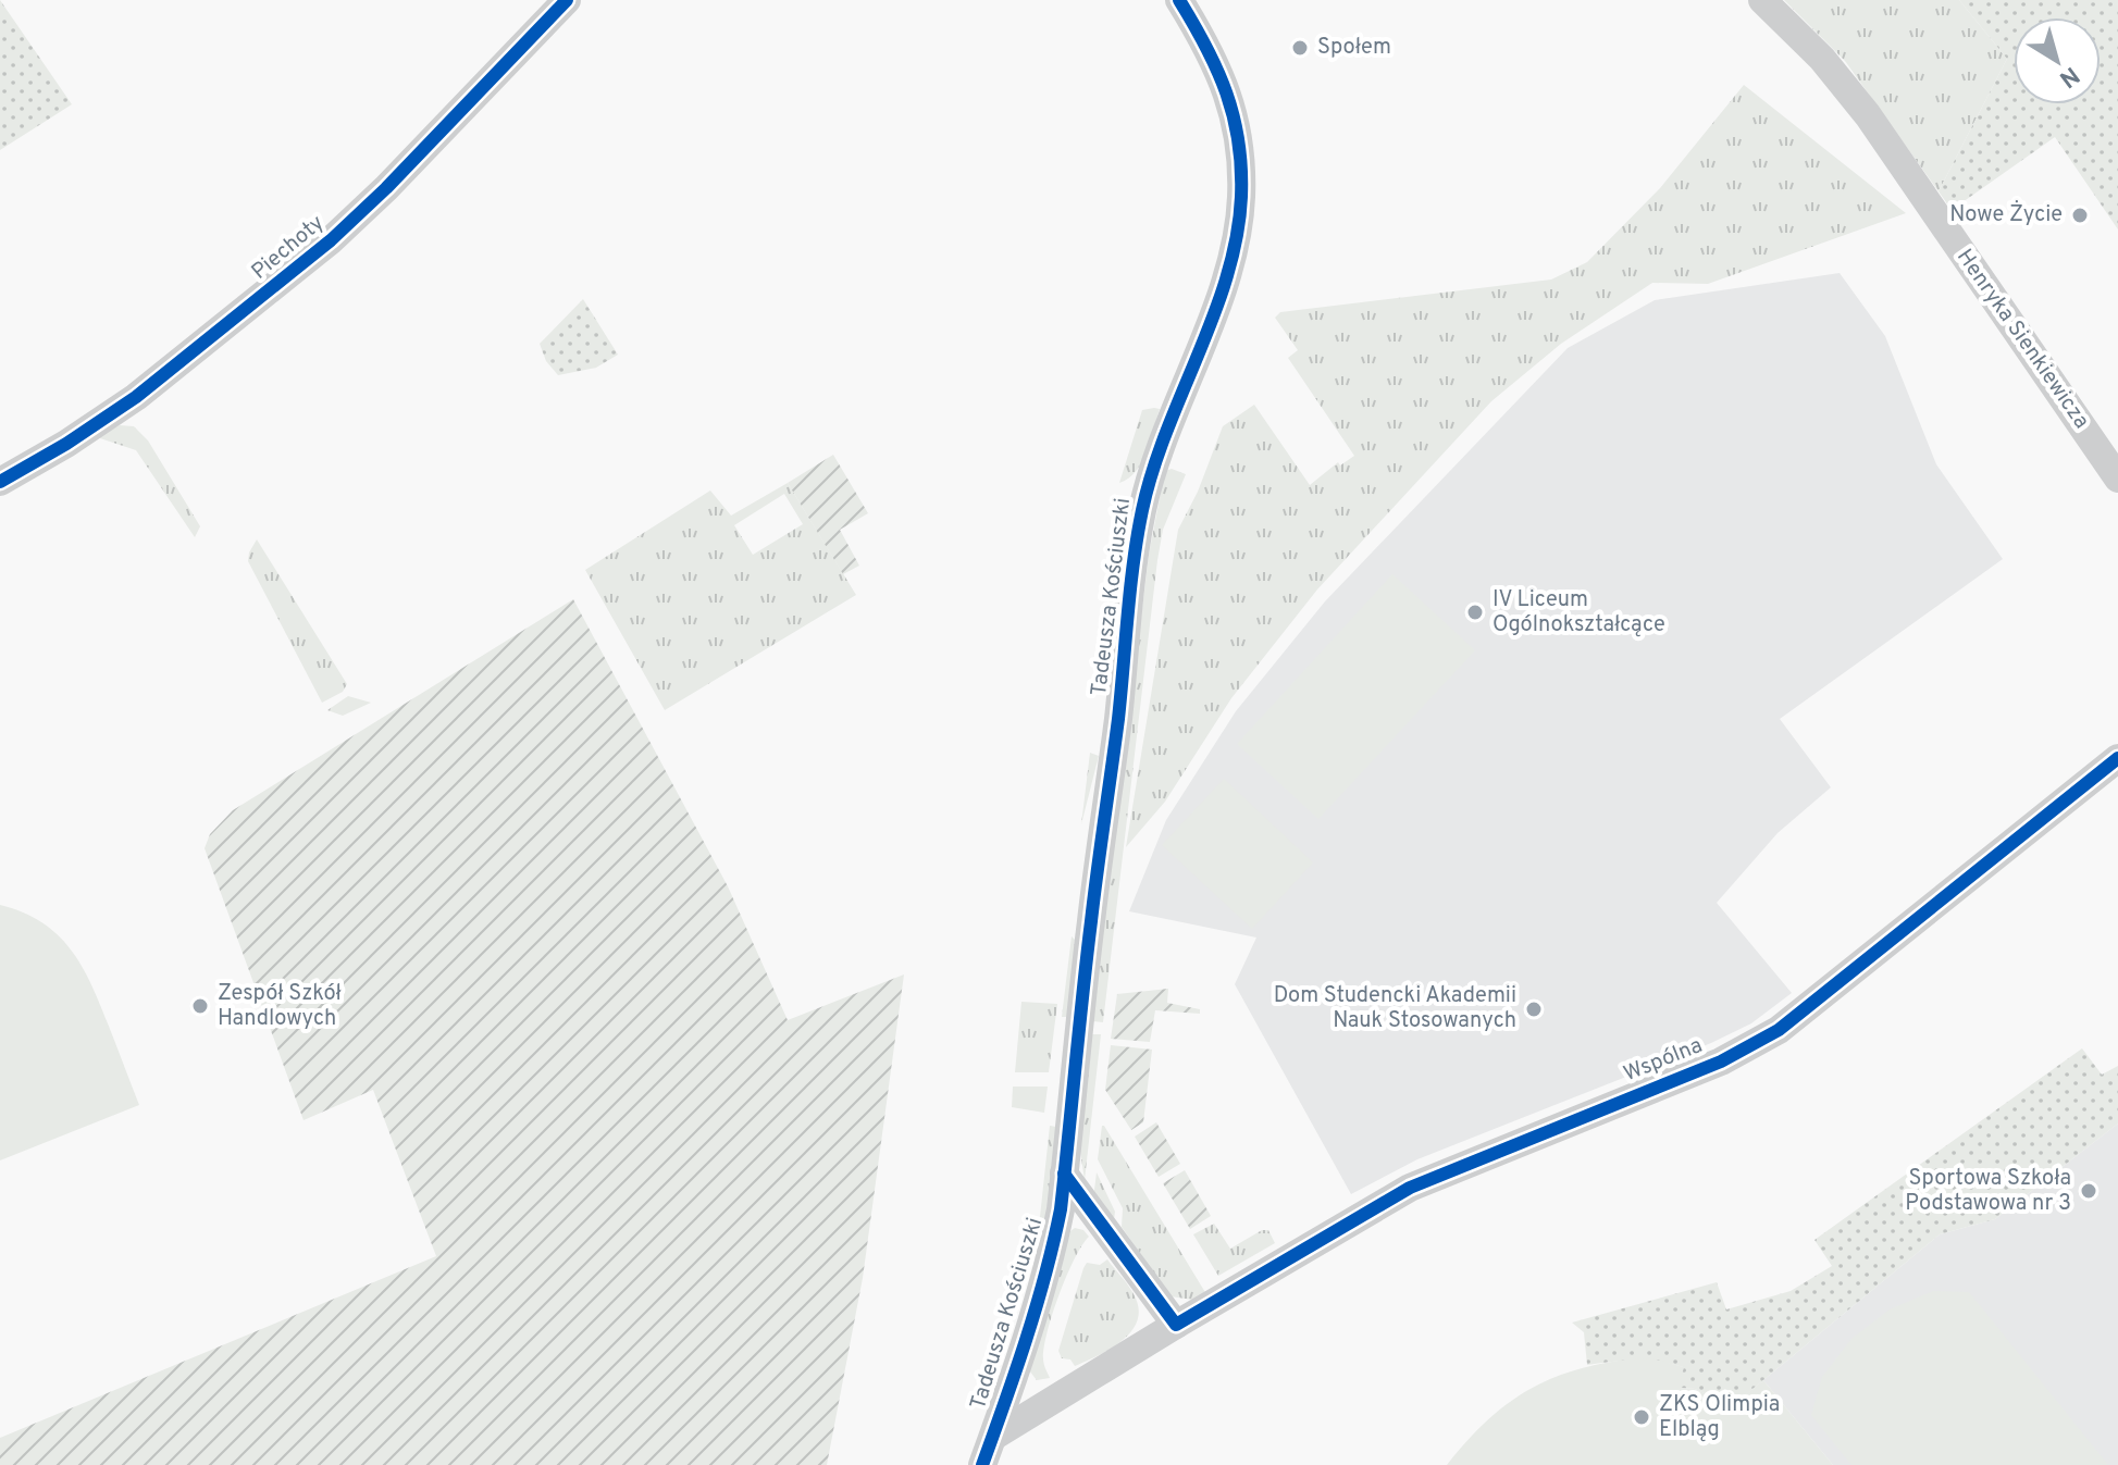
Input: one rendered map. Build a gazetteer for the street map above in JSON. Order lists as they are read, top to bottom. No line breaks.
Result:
{"streets":{"street":["Piechoty","Henryka Sienkiewicza","Tadeusza Kościuszki","Wspólna"]},"crossings":[["Tadeusza Kościuszki","Wspólna"]],"places":["Społem","Nowe Życie","IV Liceum Ogólnokształcące","Zespół Szkół Handlowych","Dom Studencki Akademii Nauk Stosowanych","Sportowa Szkoła Podstawowa nr 3","ZKS Olimpia Elbląg"],"north":"bottom right"}
